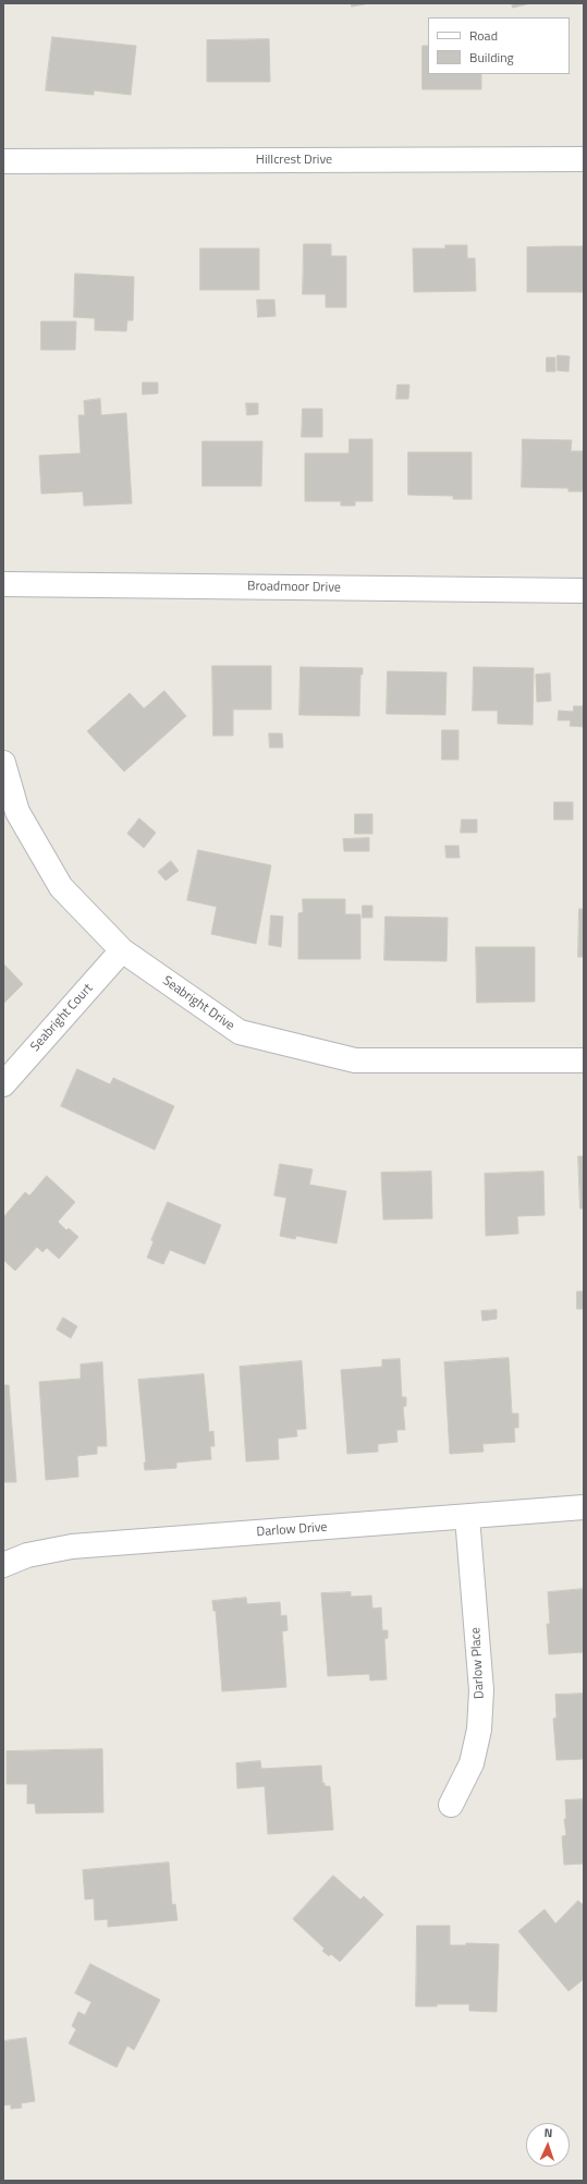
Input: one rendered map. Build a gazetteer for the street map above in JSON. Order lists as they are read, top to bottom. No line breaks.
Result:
{"streets":{"street":["Hillcrest Drive","Broadmoor Drive","Seabright Drive","Seabright Court","Darlow Drive","Darlow Place"]},"crossings":[["Seabright Drive","Seabright Court"],["Darlow Drive","Darlow Place"]],"legend":["Road","Building"],"north":"top"}
